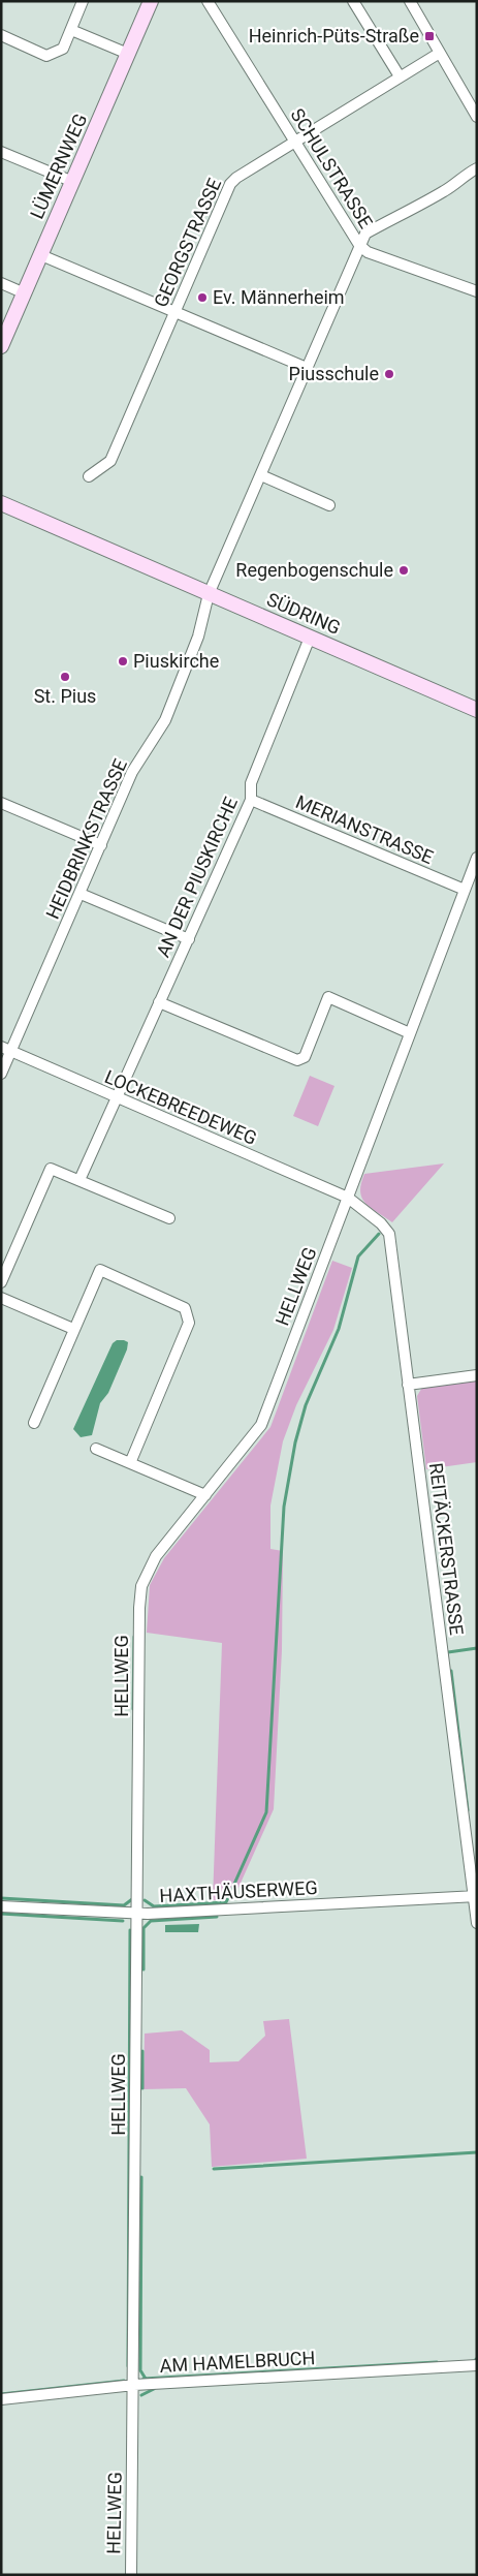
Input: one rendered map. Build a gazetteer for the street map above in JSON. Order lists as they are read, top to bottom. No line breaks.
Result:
{"streets":{"main road":["LÜMERNWEG","SÜDRING"],"street":["SCHULSTRASSE","GEORGSTRASSE","MERIANSTRASSE","HEIDBRINKSTRASSE","AN DER PIUSKIRCHE","LOCKEBREEDEWEG","HELLWEG","REITÄCKERSTRASSE","HAXTHÄUSERWEG","AM HAMELBRUCH"]},"crossings":[["SCHULSTRASSE","GEORGSTRASSE"],["SCHULSTRASSE","HEIDBRINKSTRASSE"],["SÜDRING","HEIDBRINKSTRASSE"],["SÜDRING","AN DER PIUSKIRCHE"],["MERIANSTRASSE","AN DER PIUSKIRCHE"],["MERIANSTRASSE","HELLWEG"],["HEIDBRINKSTRASSE","LOCKEBREEDEWEG"],["AN DER PIUSKIRCHE","LOCKEBREEDEWEG"],["LOCKEBREEDEWEG","HELLWEG"],["LOCKEBREEDEWEG","REITÄCKERSTRASSE"],["HELLWEG","REITÄCKERSTRASSE"],["HELLWEG","HAXTHÄUSERWEG"],["HELLWEG","AM HAMELBRUCH"],["REITÄCKERSTRASSE","HAXTHÄUSERWEG"]],"places":{"transit":["Heinrich-Püts-Straße"],"other":["Ev. Männerheim","Piusschule","Regenbogenschule","Piuskirche","St. Pius"]}}
